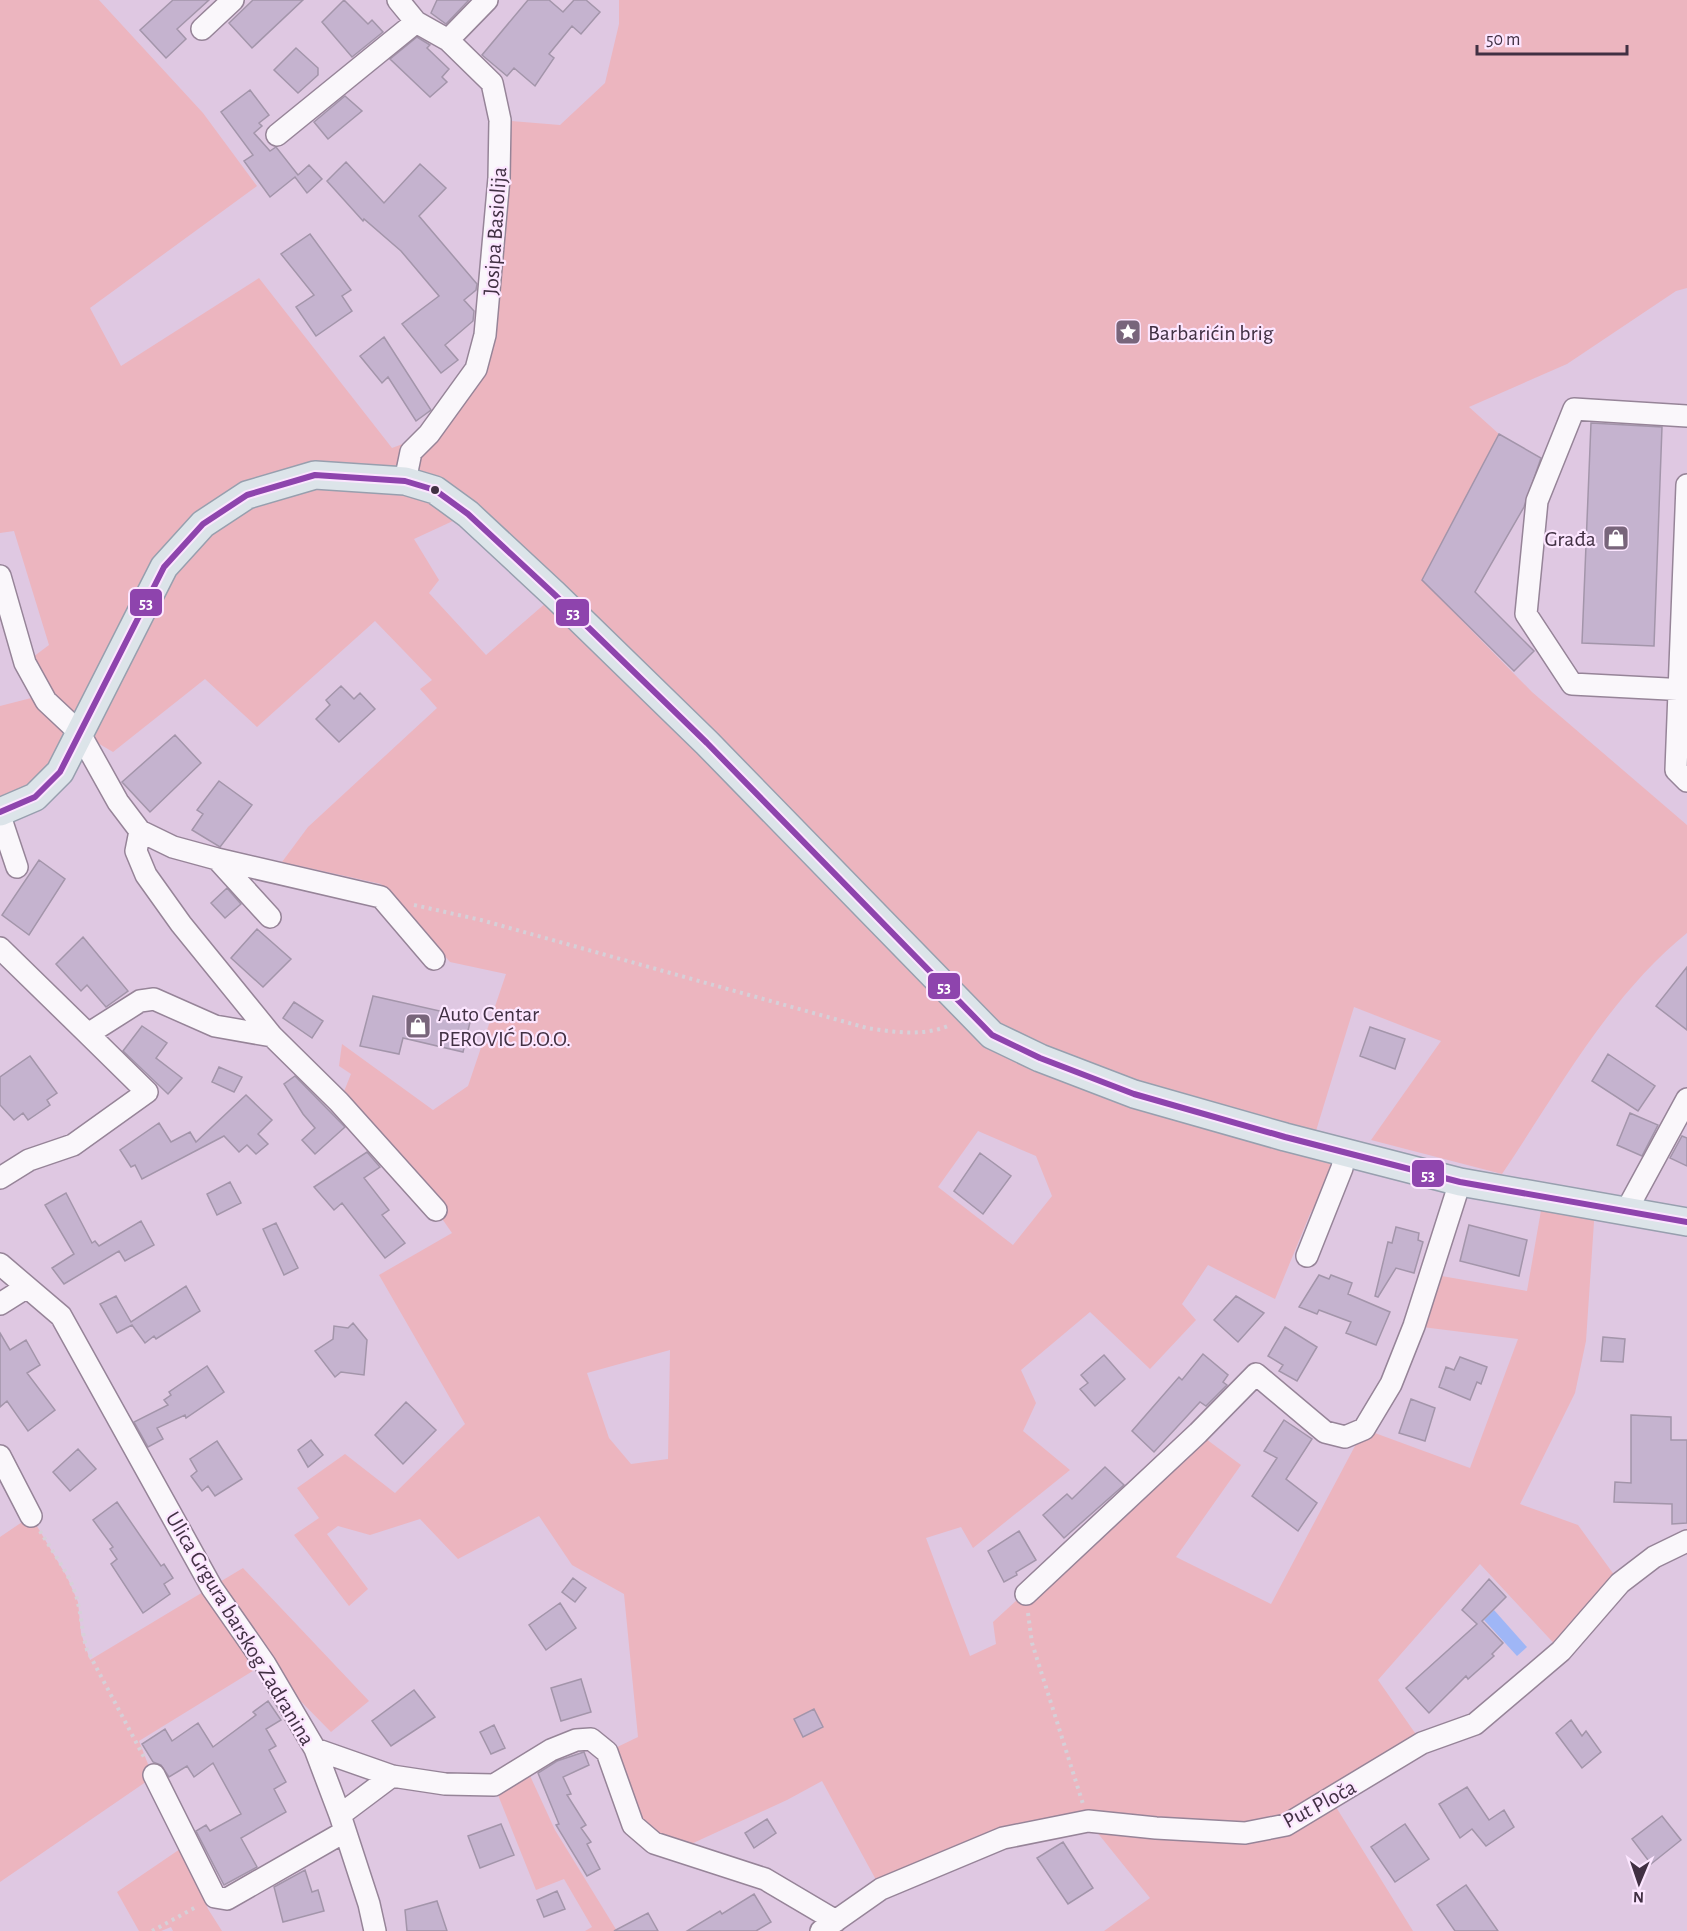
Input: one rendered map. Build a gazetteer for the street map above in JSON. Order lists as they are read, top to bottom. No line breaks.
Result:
{"streets":{"street":["Josipa Basiolija","Ulica Grgura barskog Zadranina","Put Ploča"]},"places":{"place":["Barbarićin brig"],"shop":["Građa","Auto Centar PEROVIĆ D.O.O."]},"lines":["transit line 53"],"scale_bar":"50 m","north":"bottom"}
